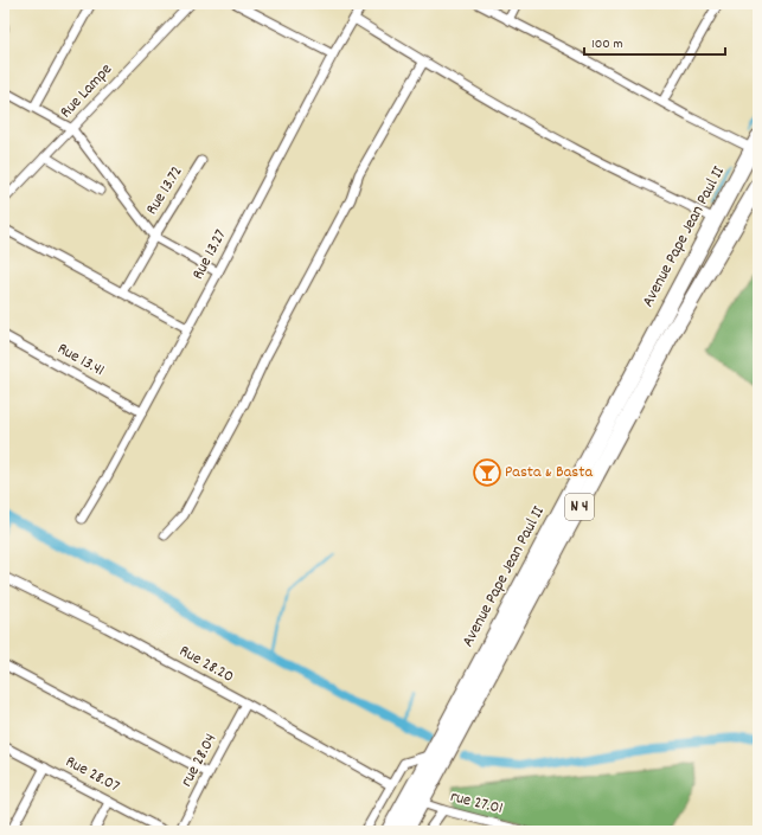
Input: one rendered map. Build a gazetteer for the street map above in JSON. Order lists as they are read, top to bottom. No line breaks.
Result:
{"streets":{"highway":["Avenue Pape Jean Paul II","N 4"],"street":["Rue Lampe","Rue 13.72","Rue 13.27","Rue 13.41","Rue 28.20","rue 28.04","Rue 28.07","rue 27.01"]},"crossings":[["Avenue Pape Jean Paul II","rue 27.01"],["Rue 13.27","Rue 13.41"],["Rue 28.20","rue 28.04"]],"places":{"bar":["Pasta & Basta"]},"scale_bar":"100 m"}
